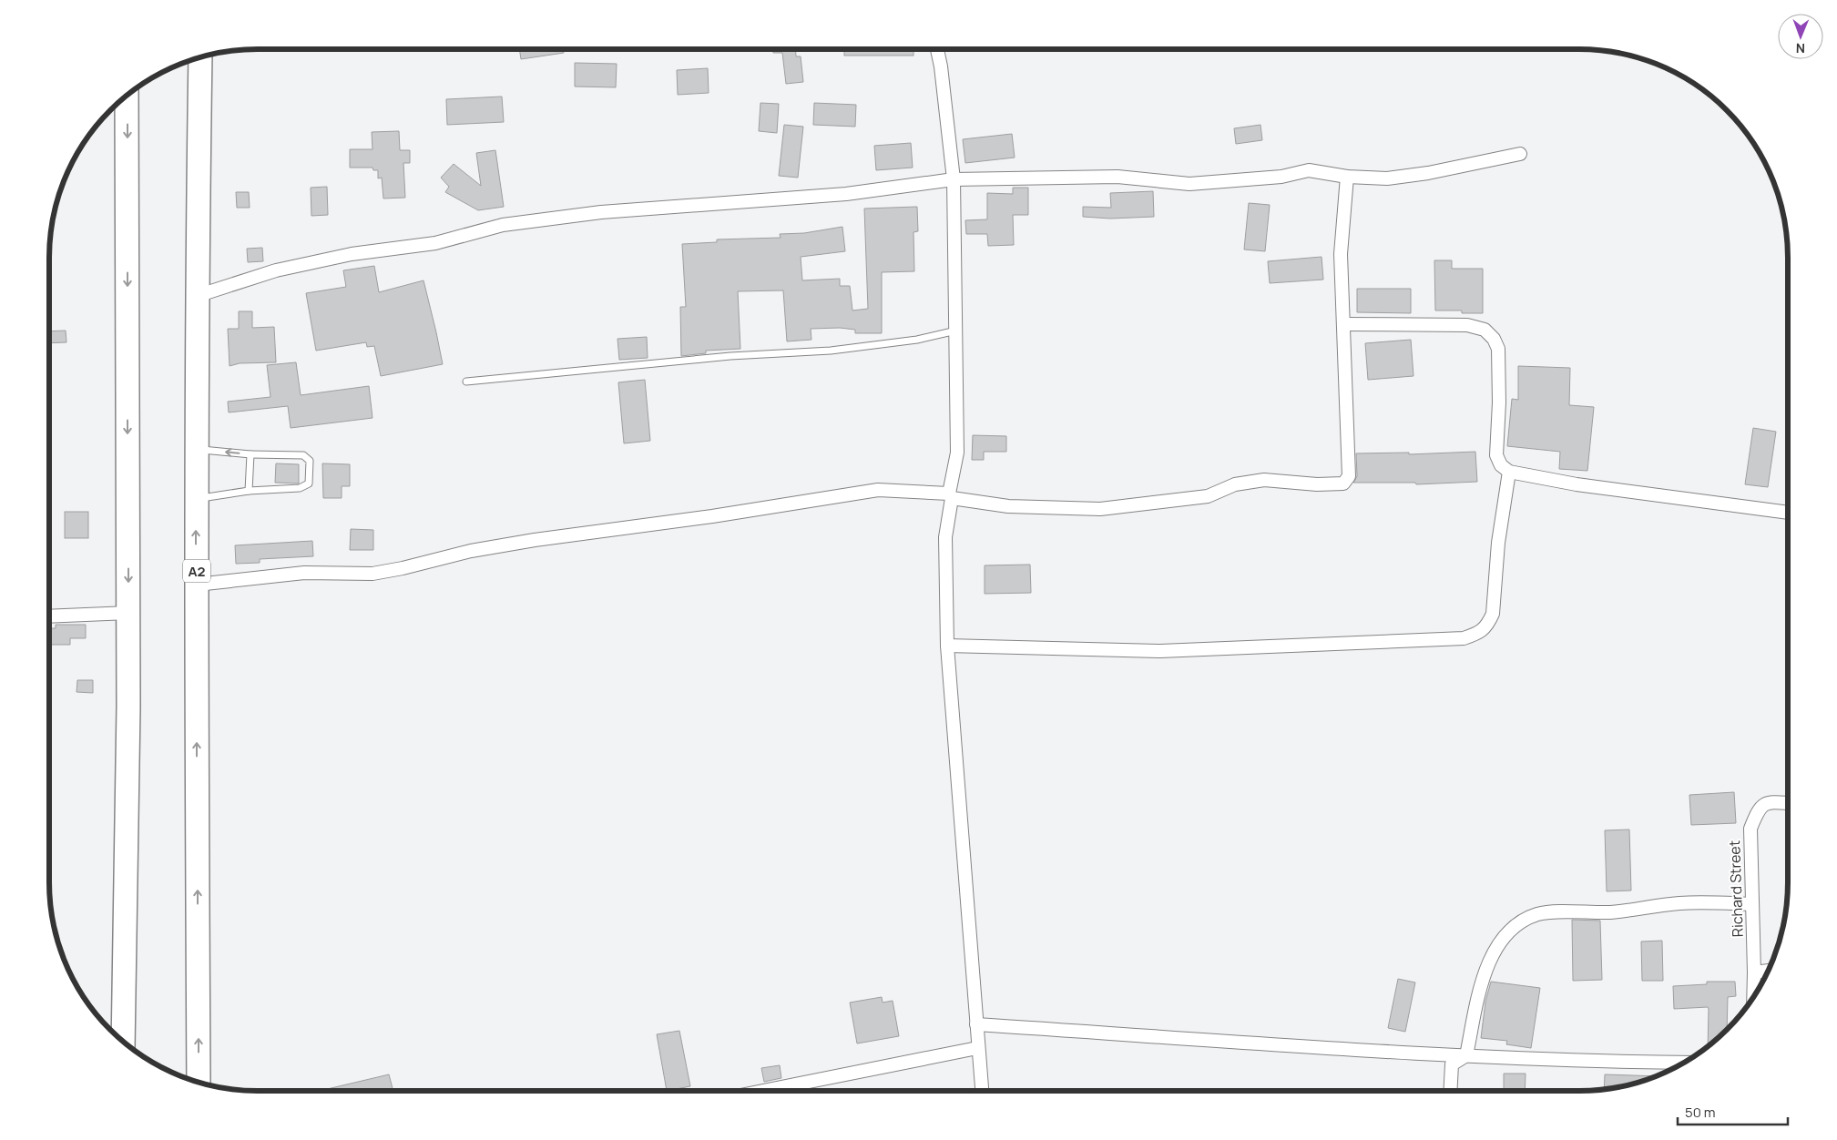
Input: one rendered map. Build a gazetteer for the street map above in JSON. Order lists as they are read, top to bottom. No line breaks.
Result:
{"streets":{"highway":["A2"],"street":["Richard Street"]},"scale_bar":"50 m","north":"bottom"}
